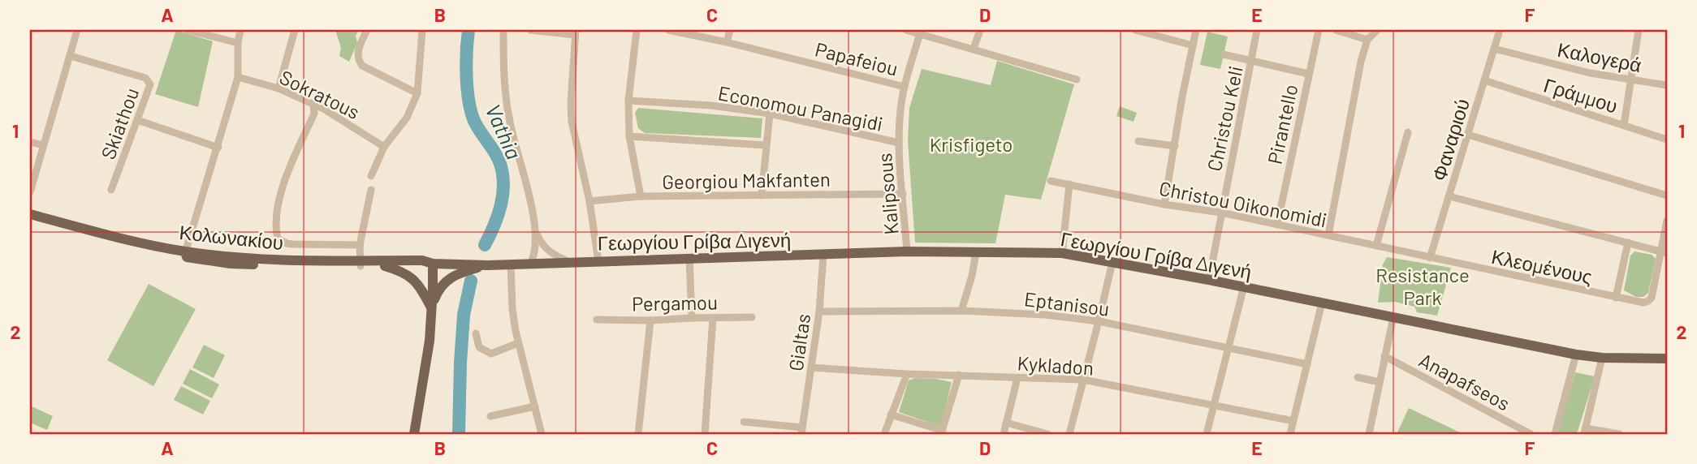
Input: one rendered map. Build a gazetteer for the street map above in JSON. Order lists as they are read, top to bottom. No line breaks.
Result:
{"streets":{"main road":["Κολωνακίου","Γεωργίου Γρίβα Διγενή"],"street":["Καλογερά","Papafeiou","Sokratous","Γράμμου","Economou Panagidi","Christou Keli","Skiathou","Pirantello","Φαναριού","Georgiou Makfanten","Kalipsous","Christou Oikonomidi","Κλεομένους","Pergamou","Eptanisou","Gialtas","Kykladon","Anapafseos"]},"crossings":[["Καλογερά","Φαναριού"],["Papafeiou","Kalipsous"],["Γράμμου","Φαναριού"],["Economou Panagidi","Kalipsous"],["Christou Keli","Christou Oikonomidi"],["Christou Keli","Γεωργίου Γρίβα Διγενή"],["Pirantello","Christou Oikonomidi"],["Φαναριού","Christou Oikonomidi"],["Φαναριού","Κλεομένους"],["Georgiou Makfanten","Kalipsous"],["Kalipsous","Γεωργίου Γρίβα Διγενή"],["Christou Oikonomidi","Κλεομένους"],["Κολωνακίου","Γεωργίου Γρίβα Διγενή"],["Γεωργίου Γρίβα Διγενή","Gialtas"],["Eptanisou","Gialtas"],["Gialtas","Kykladon"]],"water":["Vathia"],"parks":["Krisfigeto","Resistance Park"],"grid":{"columns":["A","B","C","D","E","F"],"rows":["1","2"]}}
